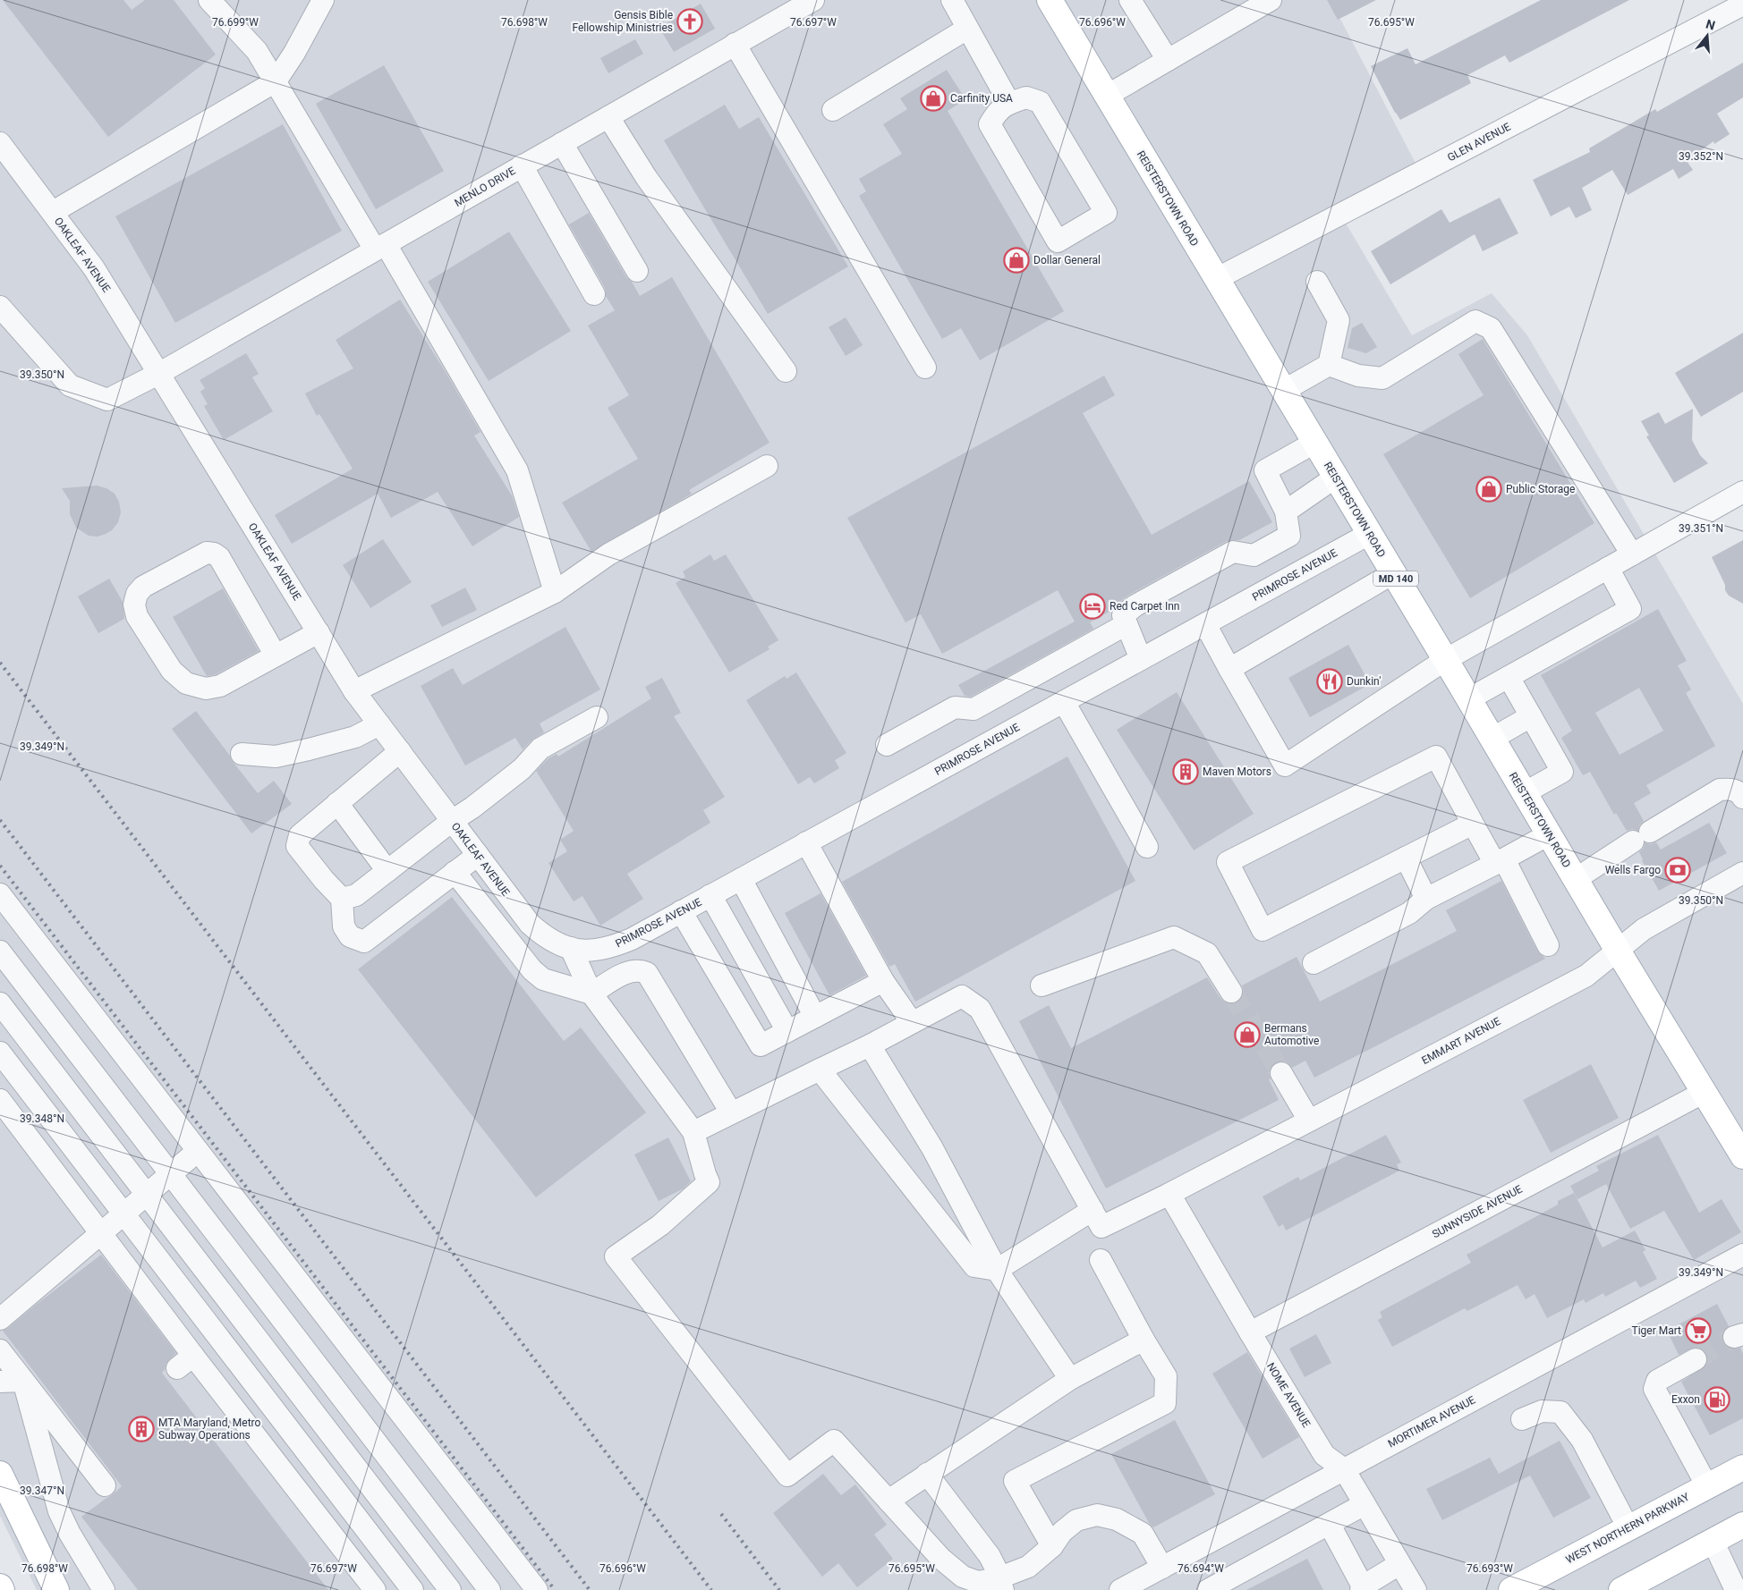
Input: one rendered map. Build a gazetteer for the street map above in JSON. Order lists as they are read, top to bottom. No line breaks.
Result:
{"streets":{"main road":["REISTERSTOWN ROAD","MD 140","WEST NORTHERN PARKWAY"],"street":["GLEN AVENUE","MENLO DRIVE","OAKLEAF AVENUE","PRIMROSE AVENUE","EMMART AVENUE","SUNNYSIDE AVENUE","NOME AVENUE","MORTIMER AVENUE"]},"crossings":[["GLEN AVENUE","REISTERSTOWN ROAD"],["MENLO DRIVE","OAKLEAF AVENUE"],["REISTERSTOWN ROAD","PRIMROSE AVENUE"],["REISTERSTOWN ROAD","EMMART AVENUE"],["REISTERSTOWN ROAD","SUNNYSIDE AVENUE"],["OAKLEAF AVENUE","PRIMROSE AVENUE"],["EMMART AVENUE","NOME AVENUE"],["SUNNYSIDE AVENUE","NOME AVENUE"],["NOME AVENUE","MORTIMER AVENUE"]],"places":{"church":["Gensis Bible Fellowship Ministries"],"shop":["Carfinity USA","Dollar General","Public Storage","Bermans Automotive"],"hotel":["Red Carpet Inn"],"restaurant":["Dunkin'"],"building":["Maven Motors","MTA Maryland, Metro Subway Operations"],"bank":["Wells Fargo"],"supermarket":["Tiger Mart"],"fuel station":["Exxon"]},"north":"top","coordinates":["76.699°W","76.698°W","76.697°W","76.696°W","76.695°W","39.352°N","39.350°N","39.351°N","39.349°N","39.348°N","39.347°N","76.694°W","76.693°W"]}
